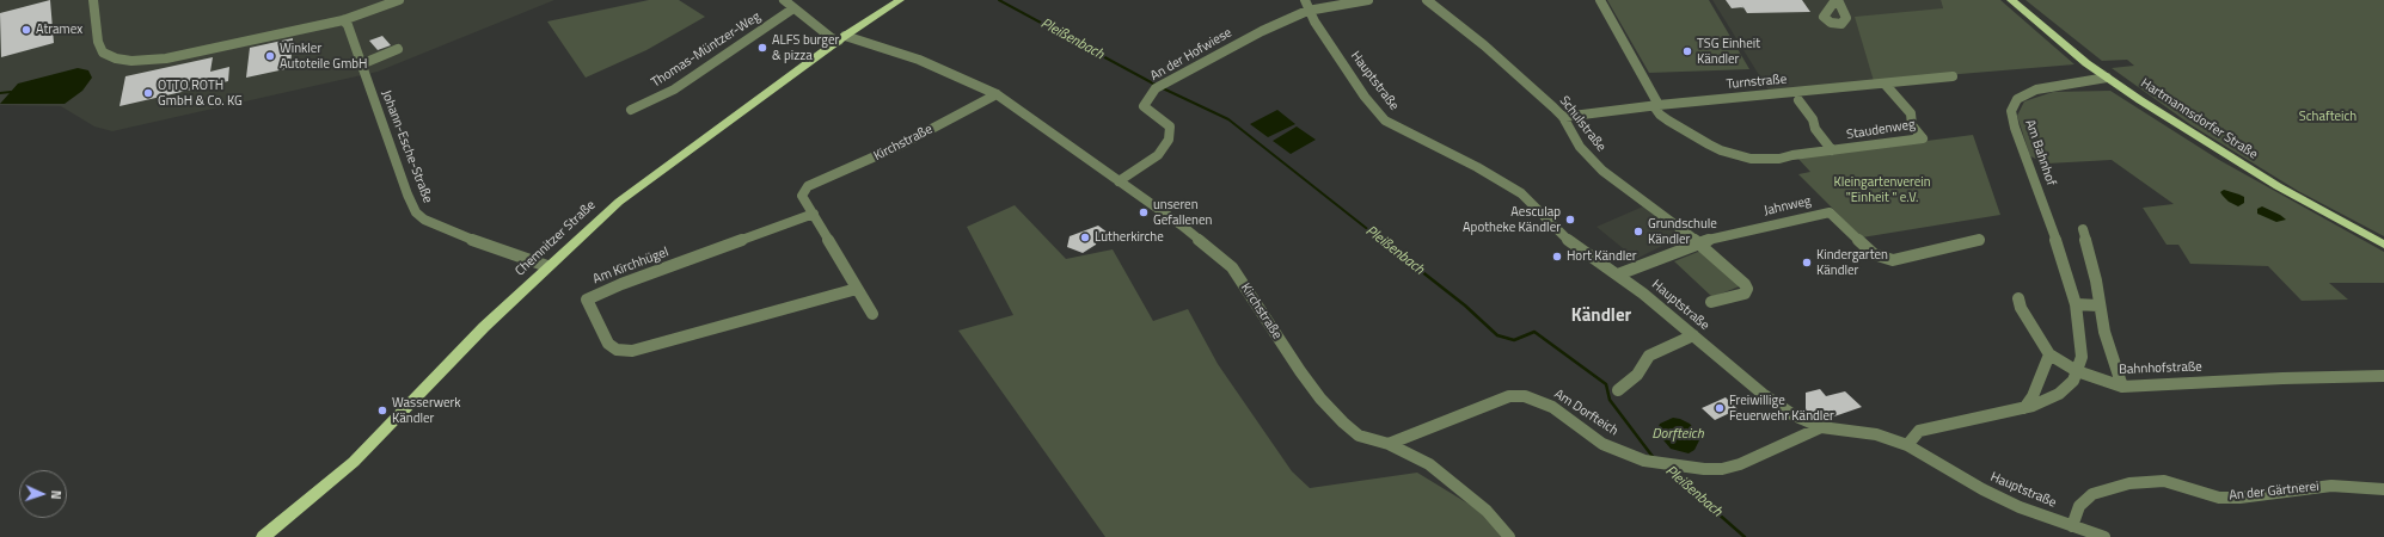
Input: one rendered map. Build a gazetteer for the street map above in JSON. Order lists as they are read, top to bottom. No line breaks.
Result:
{"streets":{"main road":["Hartmannsdorfer Straße","Chemnitzer Straße"],"street":["Thomas-Müntzer-Weg","An der Hofwiese","Hauptstraße","Turnstraße","Schulstraße","Staudenweg","Kirchstraße","Johann-Esche-Straße","Am Bahnhof","Jahnweg","Am Kirchhügel","Bahnhofstraße","Am Dorfteich","An der Gärtnerei"]},"crossings":[["Thomas-Müntzer-Weg","Kirchstraße"],["An der Hofwiese","Hauptstraße"],["An der Hofwiese","Kirchstraße"],["Hauptstraße","Am Dorfteich"],["Hauptstraße","An der Gärtnerei"],["Turnstraße","Schulstraße"],["Turnstraße","Staudenweg"],["Hartmannsdorfer Straße","Am Bahnhof"],["Schulstraße","Jahnweg"],["Kirchstraße","Chemnitzer Straße"],["Kirchstraße","Am Kirchhügel"],["Kirchstraße","Am Dorfteich"],["Johann-Esche-Straße","Chemnitzer Straße"],["Am Bahnhof","Bahnhofstraße"]],"districts":["Kändler"],"water":["Pleißenbach","Dorfteich"],"parks":["Schafteich","Kleingartenverein \"Einheit \" e.V."],"places":["Atramex","ALFS burger & pizza","TSG Einheit Kändler","Winkler Autoteile GmbH","OTTO ROTH GmbH & Co. KG","unseren Gefallenen","Aesculap Apotheke Kändler","Grundschule Kändler","Lutherkirche","Hort Kändler","Kindergarten Kändler","Freiwillige Feuerwehr Kändler","Wasserwerk Kändler"],"north":"right"}
